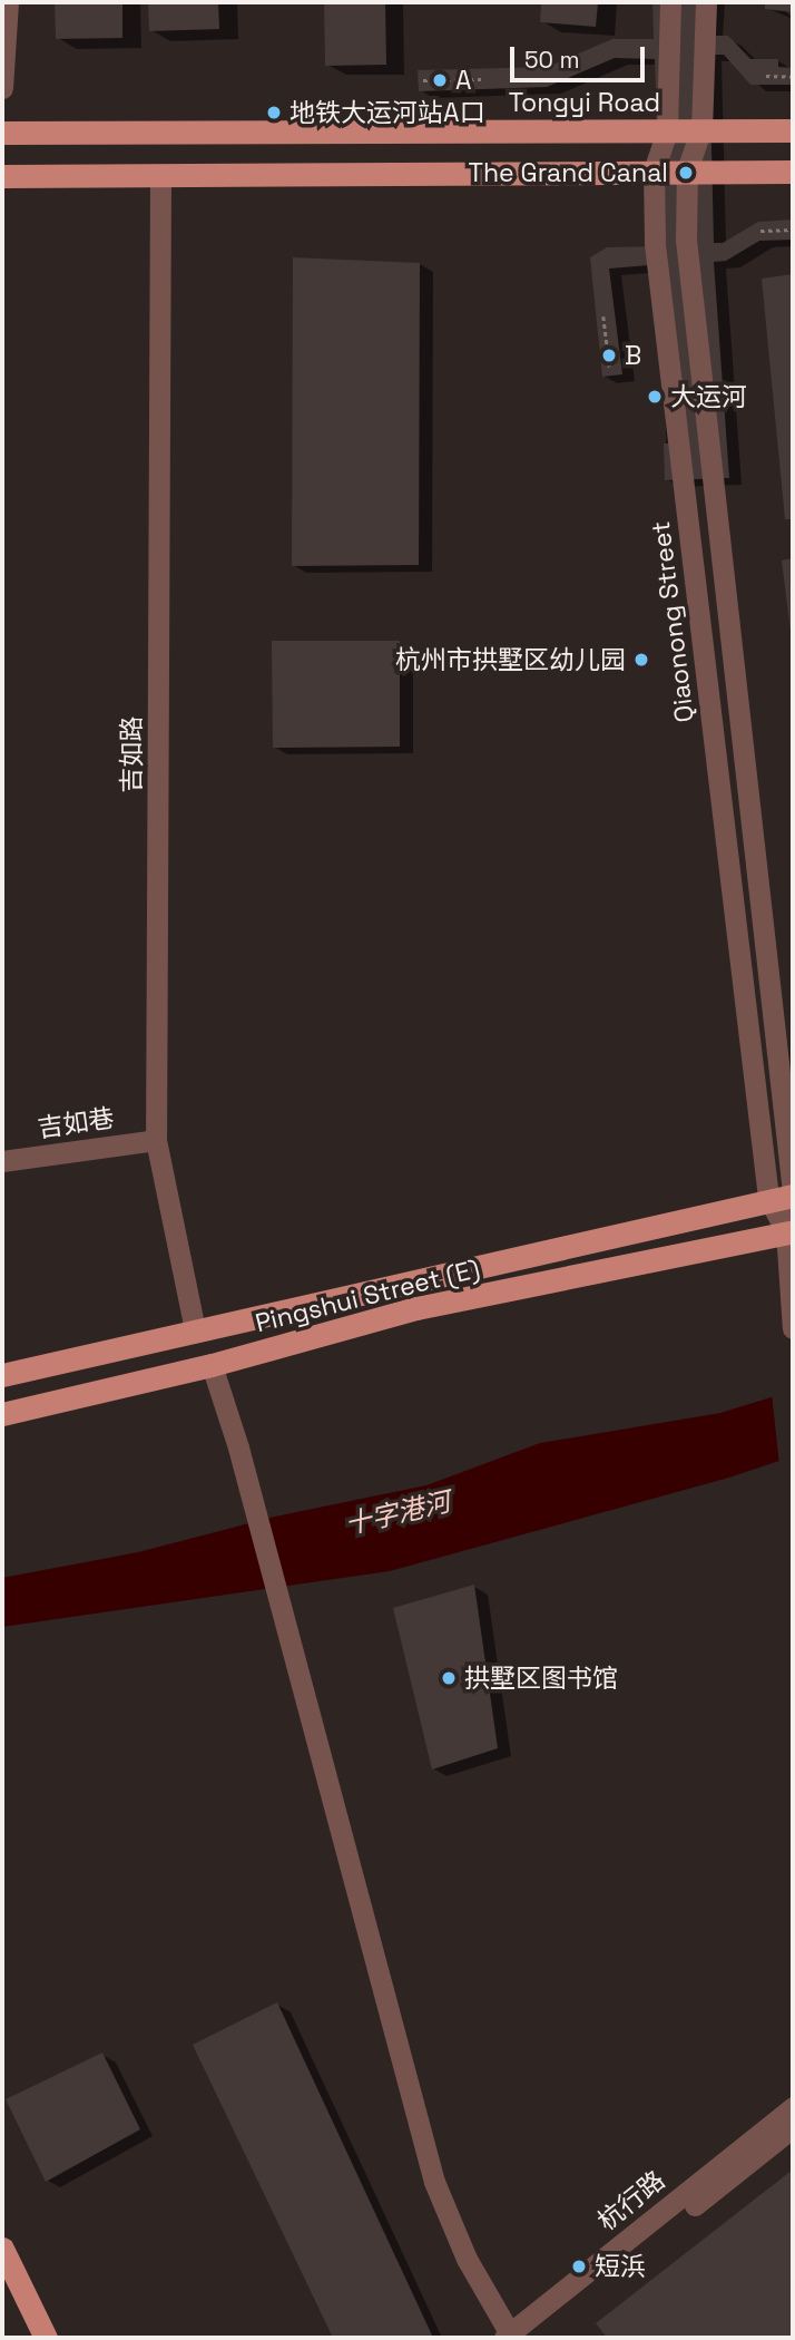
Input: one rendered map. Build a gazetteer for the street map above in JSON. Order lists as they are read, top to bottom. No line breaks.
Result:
{"streets":{"main road":["Tongyi Road","Pingshui Street (E)"],"street":["Qiaonong Street","吉如路","吉如巷","杭行路"]},"crossings":[["Tongyi Road","Qiaonong Street"],["Qiaonong Street","Pingshui Street (E)"],["吉如路","吉如巷"],["吉如路","Pingshui Street (E)"]],"water":["十字港河"],"places":["A","地铁大运河站A口","The Grand Canal","B","大运河","杭州市拱墅区幼儿园","拱墅区图书馆","短浜"],"scale_bar":"50 m"}
